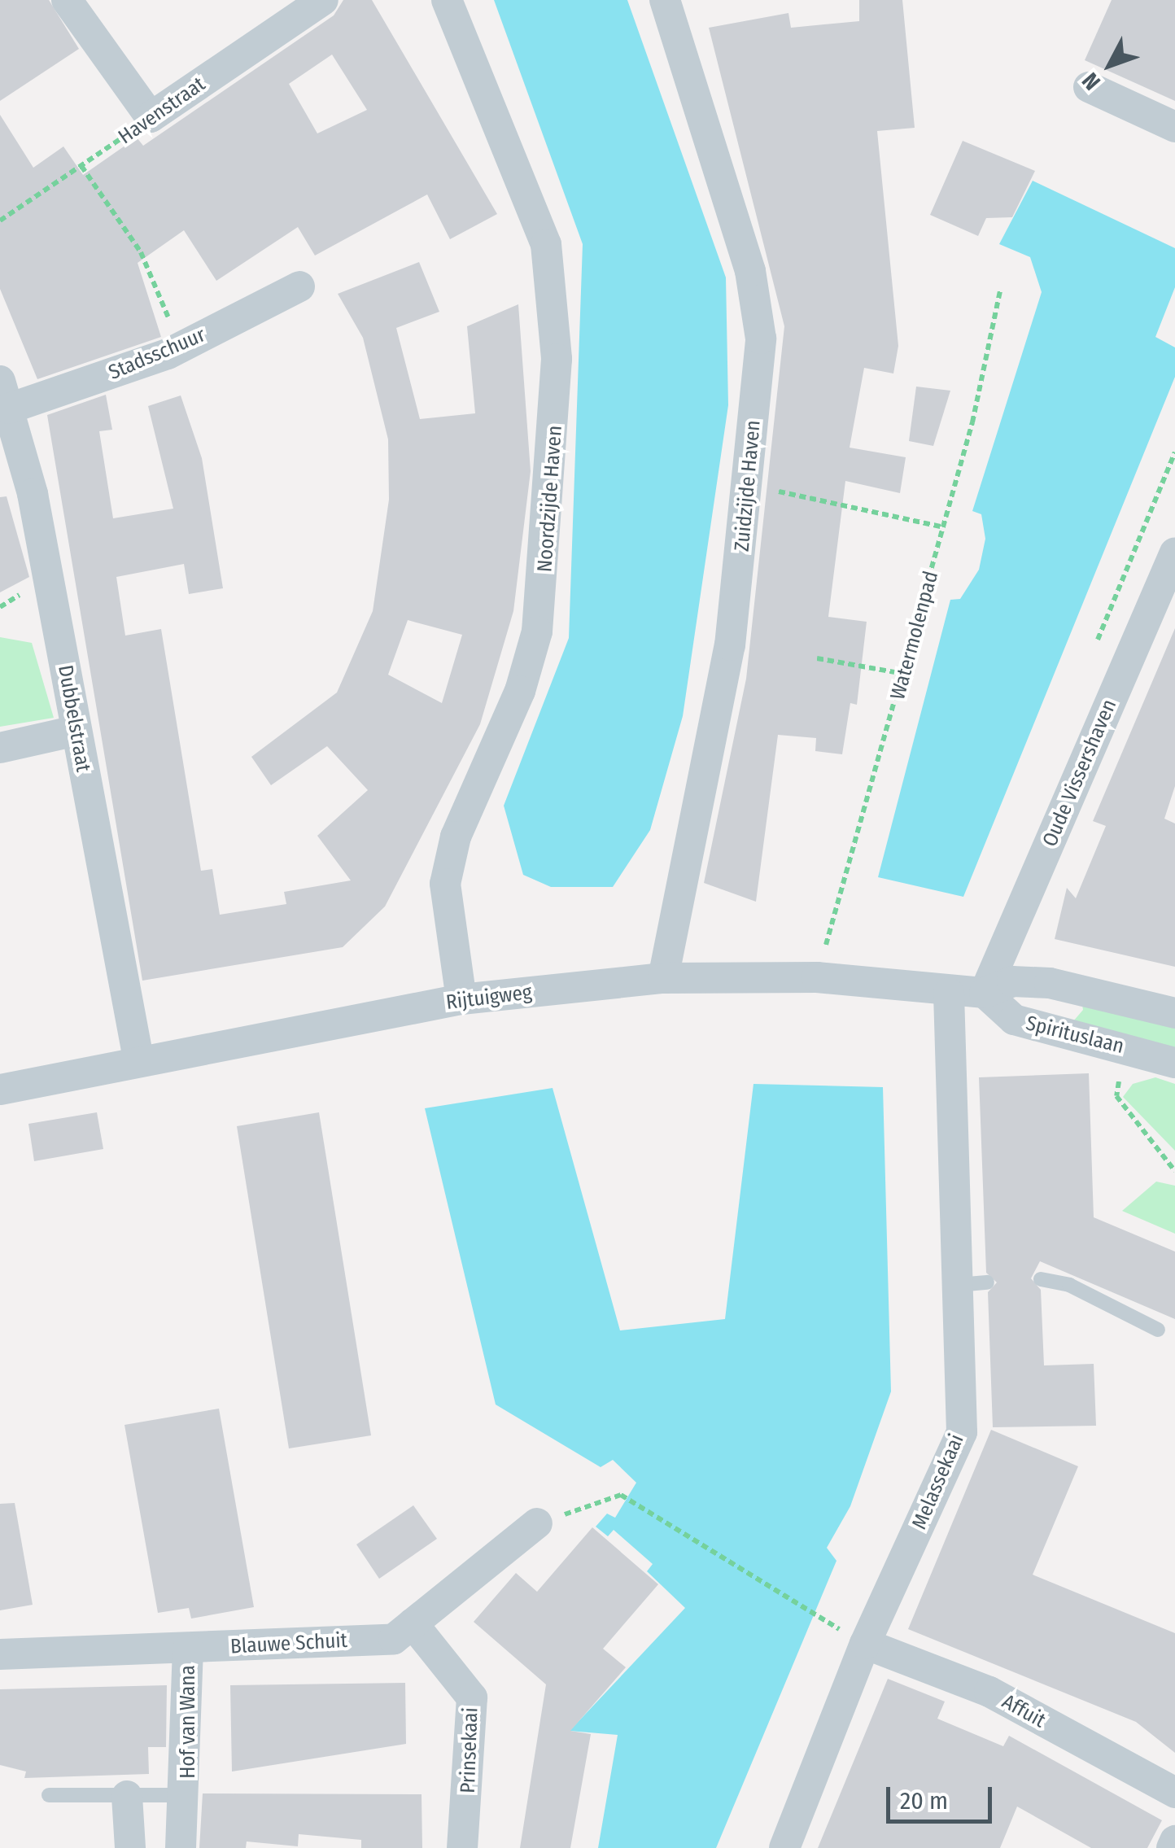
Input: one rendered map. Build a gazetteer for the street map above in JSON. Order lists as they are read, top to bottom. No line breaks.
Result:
{"streets":{"street":["Havenstraat","Stadsschuur","Zuidzijde Haven","Noordzijde Haven","Dubbelstraat","Oude Vissershaven","Rijtuigweg","Spirituslaan","Melassekaai","Blauwe Schuit","Affuit","Hof van Wana","Prinsekaai"],"path":["Watermolenpad"]},"crossings":[["Stadsschuur","Dubbelstraat"],["Zuidzijde Haven","Rijtuigweg"],["Noordzijde Haven","Rijtuigweg"],["Watermolenpad","Rijtuigweg"],["Dubbelstraat","Rijtuigweg"],["Oude Vissershaven","Rijtuigweg"],["Oude Vissershaven","Spirituslaan"],["Rijtuigweg","Spirituslaan"],["Rijtuigweg","Melassekaai"],["Melassekaai","Affuit"],["Blauwe Schuit","Hof van Wana"],["Blauwe Schuit","Prinsekaai"]],"scale_bar":"20 m","north":"bottom left"}
